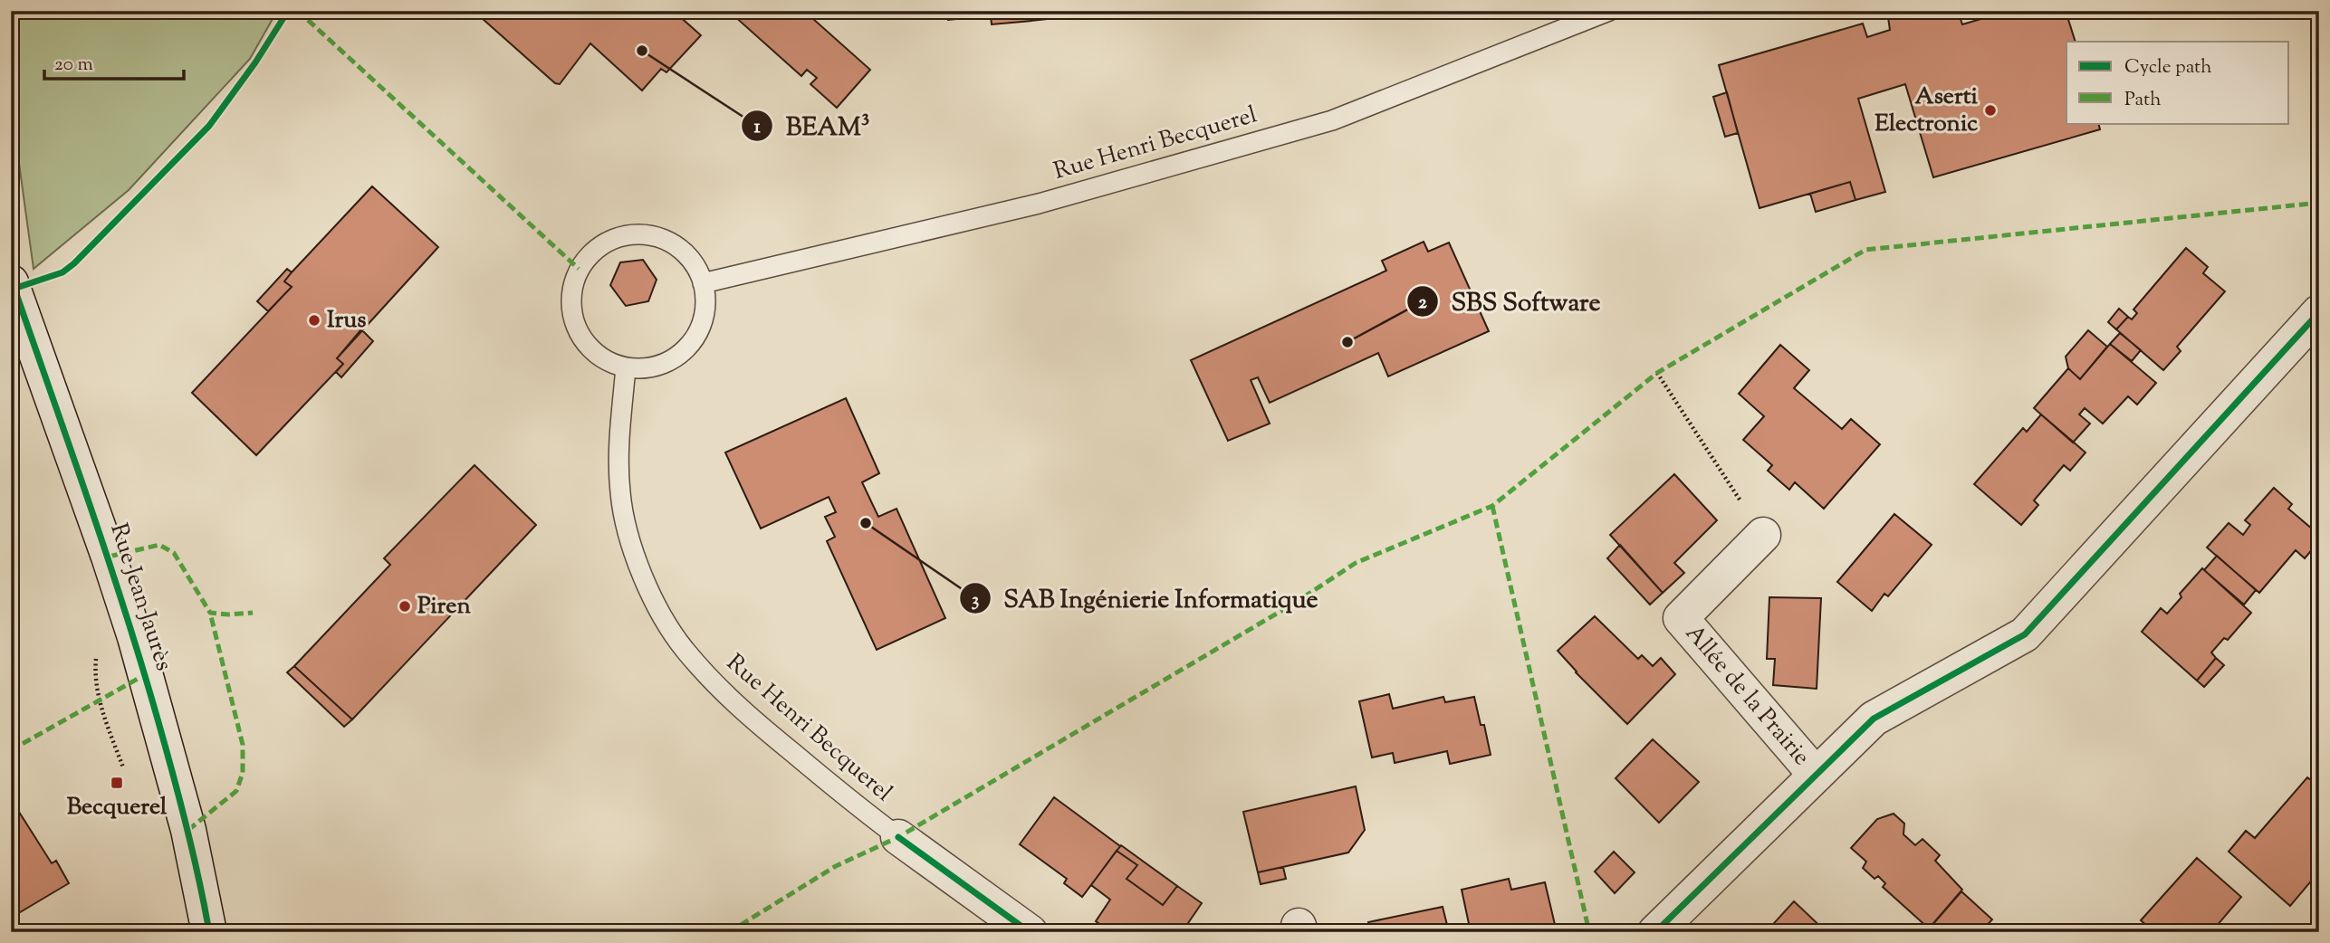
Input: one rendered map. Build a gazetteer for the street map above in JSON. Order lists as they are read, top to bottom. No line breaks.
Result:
{"streets":{"street":["Rue Jean Jaurès","Allée de la Prairie"],"lane":["Rue Henri Becquerel"]},"places":{"other":["BEAM³","Aserti Electronic","Irus","SBS Software","SAB Ingénierie Informatique","Piren"],"transit":["Becquerel"]},"legend":["Cycle path","Path"],"scale_bar":"20 m"}
